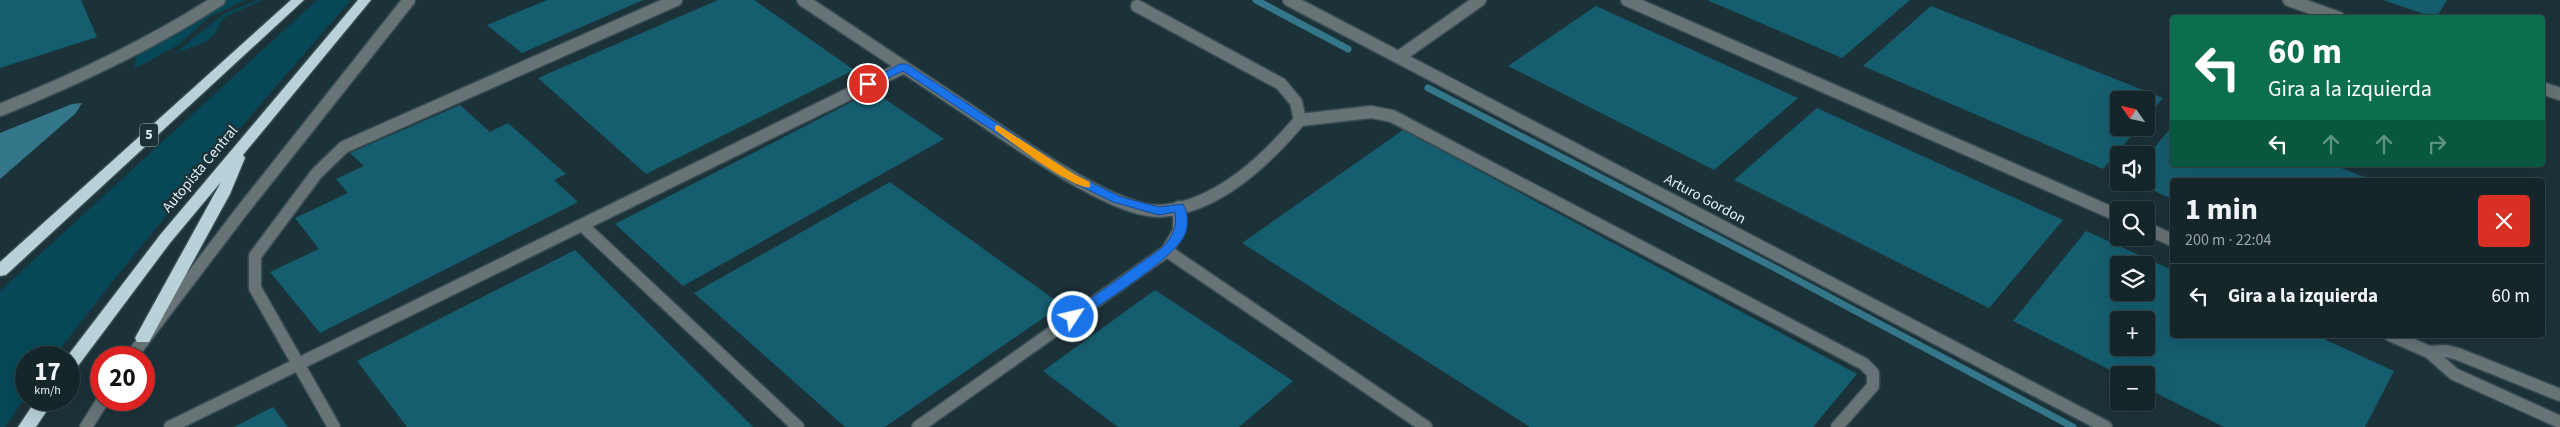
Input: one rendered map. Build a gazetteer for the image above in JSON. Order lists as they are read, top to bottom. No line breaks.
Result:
{"streets":{"highway":["5","Autopista Central"],"street":["Arturo Gordon"]},"north":"top left","page":{"turn":["60 m","Gira a la izquierda"],"map_buttons":["+","−"],"heading":["1 min","200 m · 22:04"],"list":[{"name":"Gira a la izquierda","value":"60 m"}],"speed":"17 km/h","limit":"20"}}
